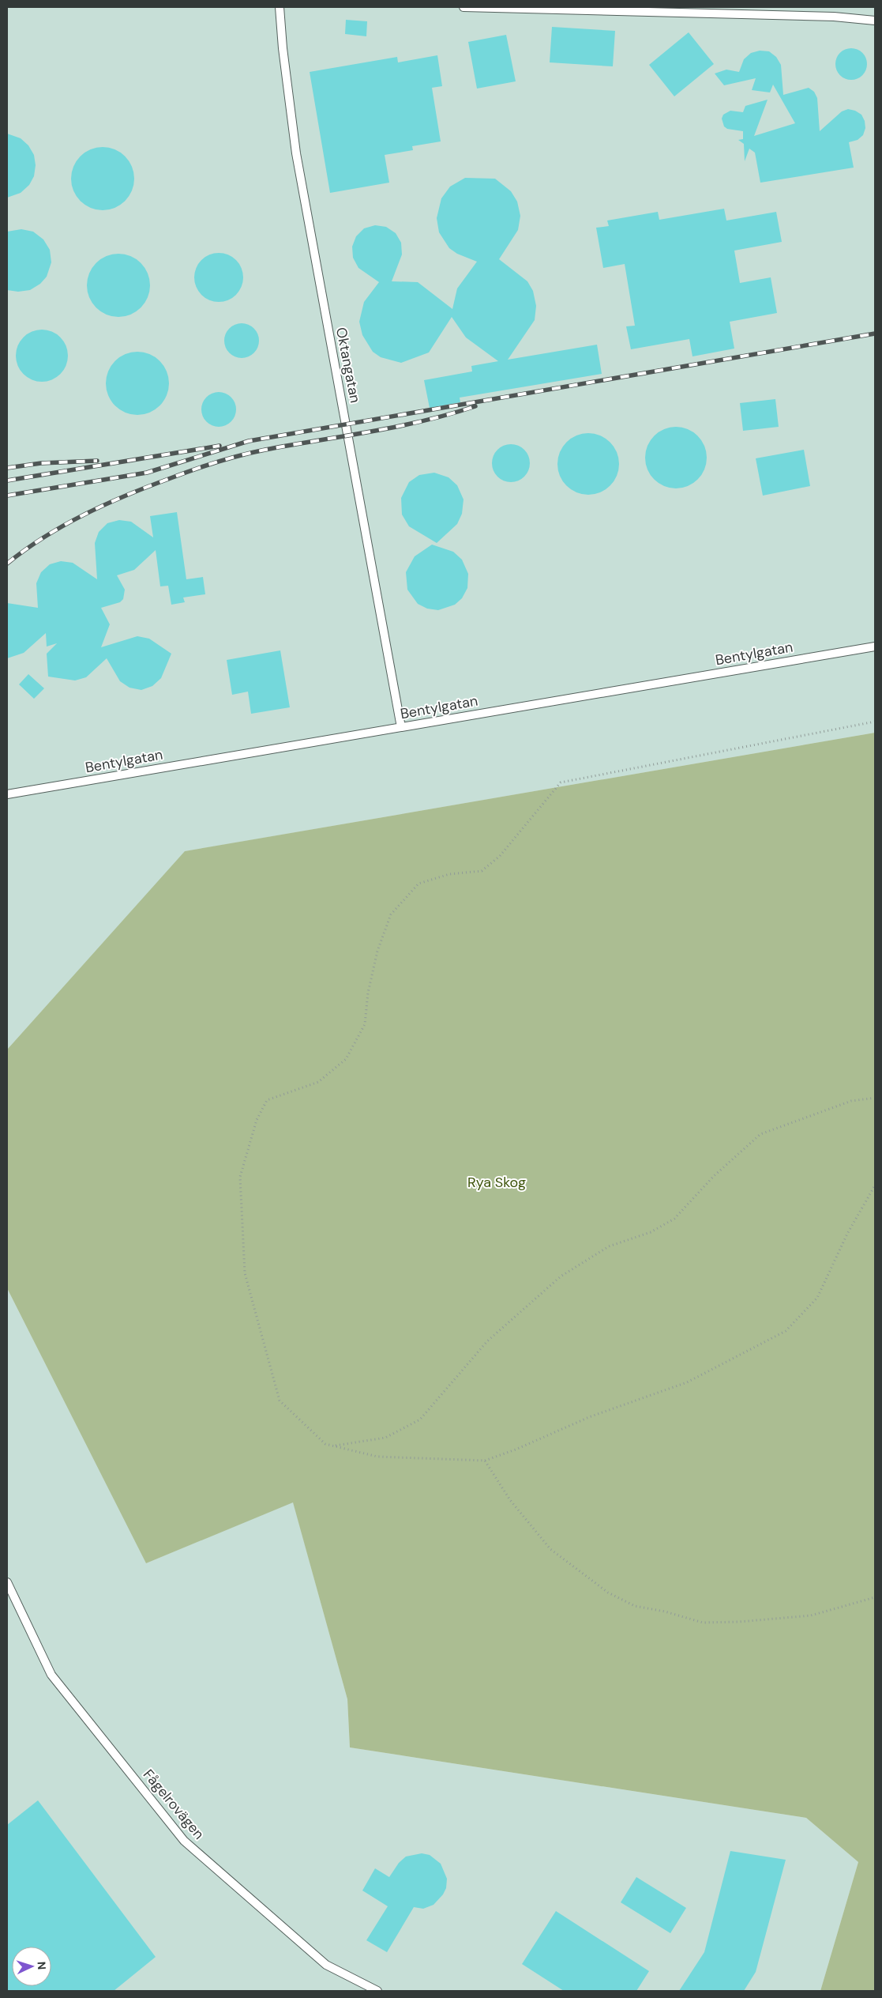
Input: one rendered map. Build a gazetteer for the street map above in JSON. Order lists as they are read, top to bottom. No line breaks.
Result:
{"streets":{"lane":["Oktangatan","Bentylgatan","Fågelrovägen"]},"crossings":[["Oktangatan","Bentylgatan"]],"parks":["Rya Skog"],"north":"right"}
